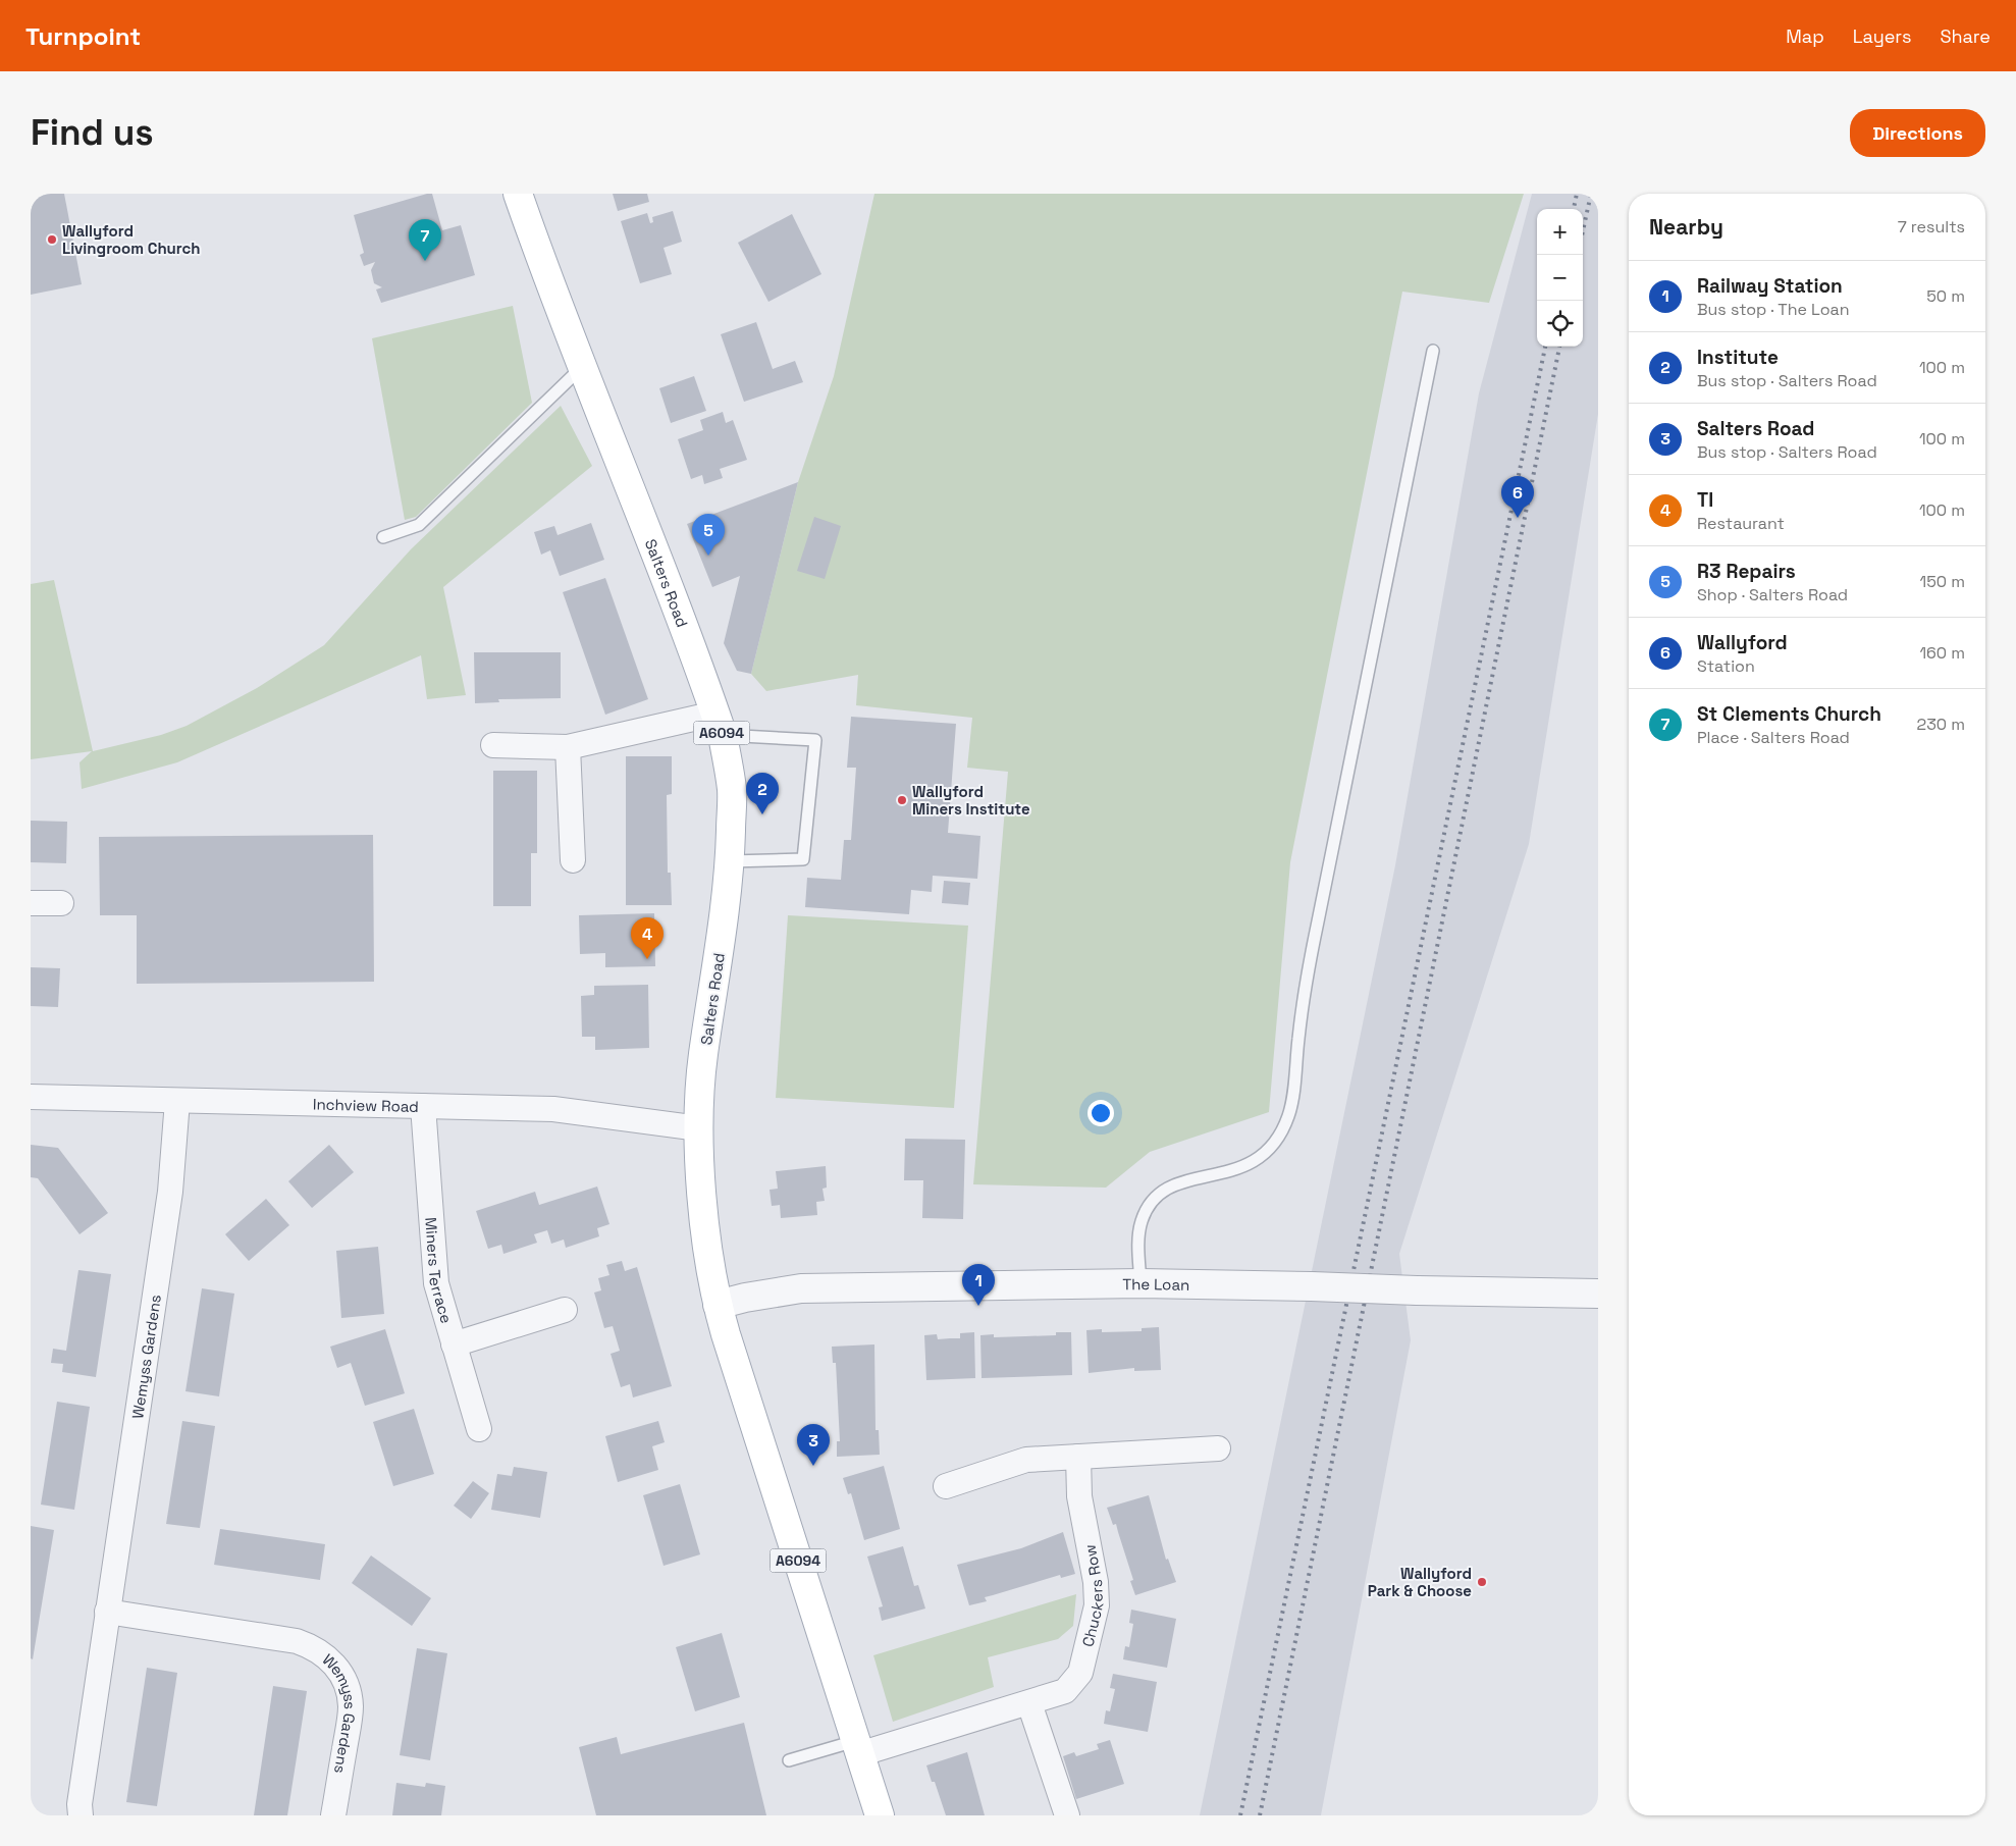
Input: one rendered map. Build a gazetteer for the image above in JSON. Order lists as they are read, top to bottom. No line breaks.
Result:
{"streets":{"main road":["Salters Road","A6094"],"street":["Inchview Road","Miners Terrace","The Loan","Wemyss Gardens","Chuckers Row"]},"crossings":[["Salters Road","Inchview Road"],["Salters Road","The Loan"],["Salters Road","Chuckers Row"],["Inchview Road","Miners Terrace"],["Inchview Road","Wemyss Gardens"]],"places":["Wallyford Livingroom Church","Wallyford Miners Institute","Wallyford Park & Choose"],"page":{"header":"Turnpoint","nav":["Map","Layers","Share"],"buttons":"Directions","title":"Find us","heading":["Nearby","7 results"],"map_buttons":["+","−"],"pins":["7","6","5","2","4","1","3"],"list":[{"mark":"1","name":"Railway Station","note":"Bus stop · The Loan","value":"50 m"},{"mark":"2","name":"Institute","note":"Bus stop · Salters Road","value":"100 m"},{"mark":"3","name":"Salters Road","note":"Bus stop · Salters Road","value":"100 m"},{"mark":"4","name":"TI","note":"Restaurant","value":"100 m"},{"mark":"5","name":"R3 Repairs","note":"Shop · Salters Road","value":"150 m"},{"mark":"6","name":"Wallyford","note":"Station","value":"160 m"},{"mark":"7","name":"St Clements Church","note":"Place · Salters Road","value":"230 m"}]}}
